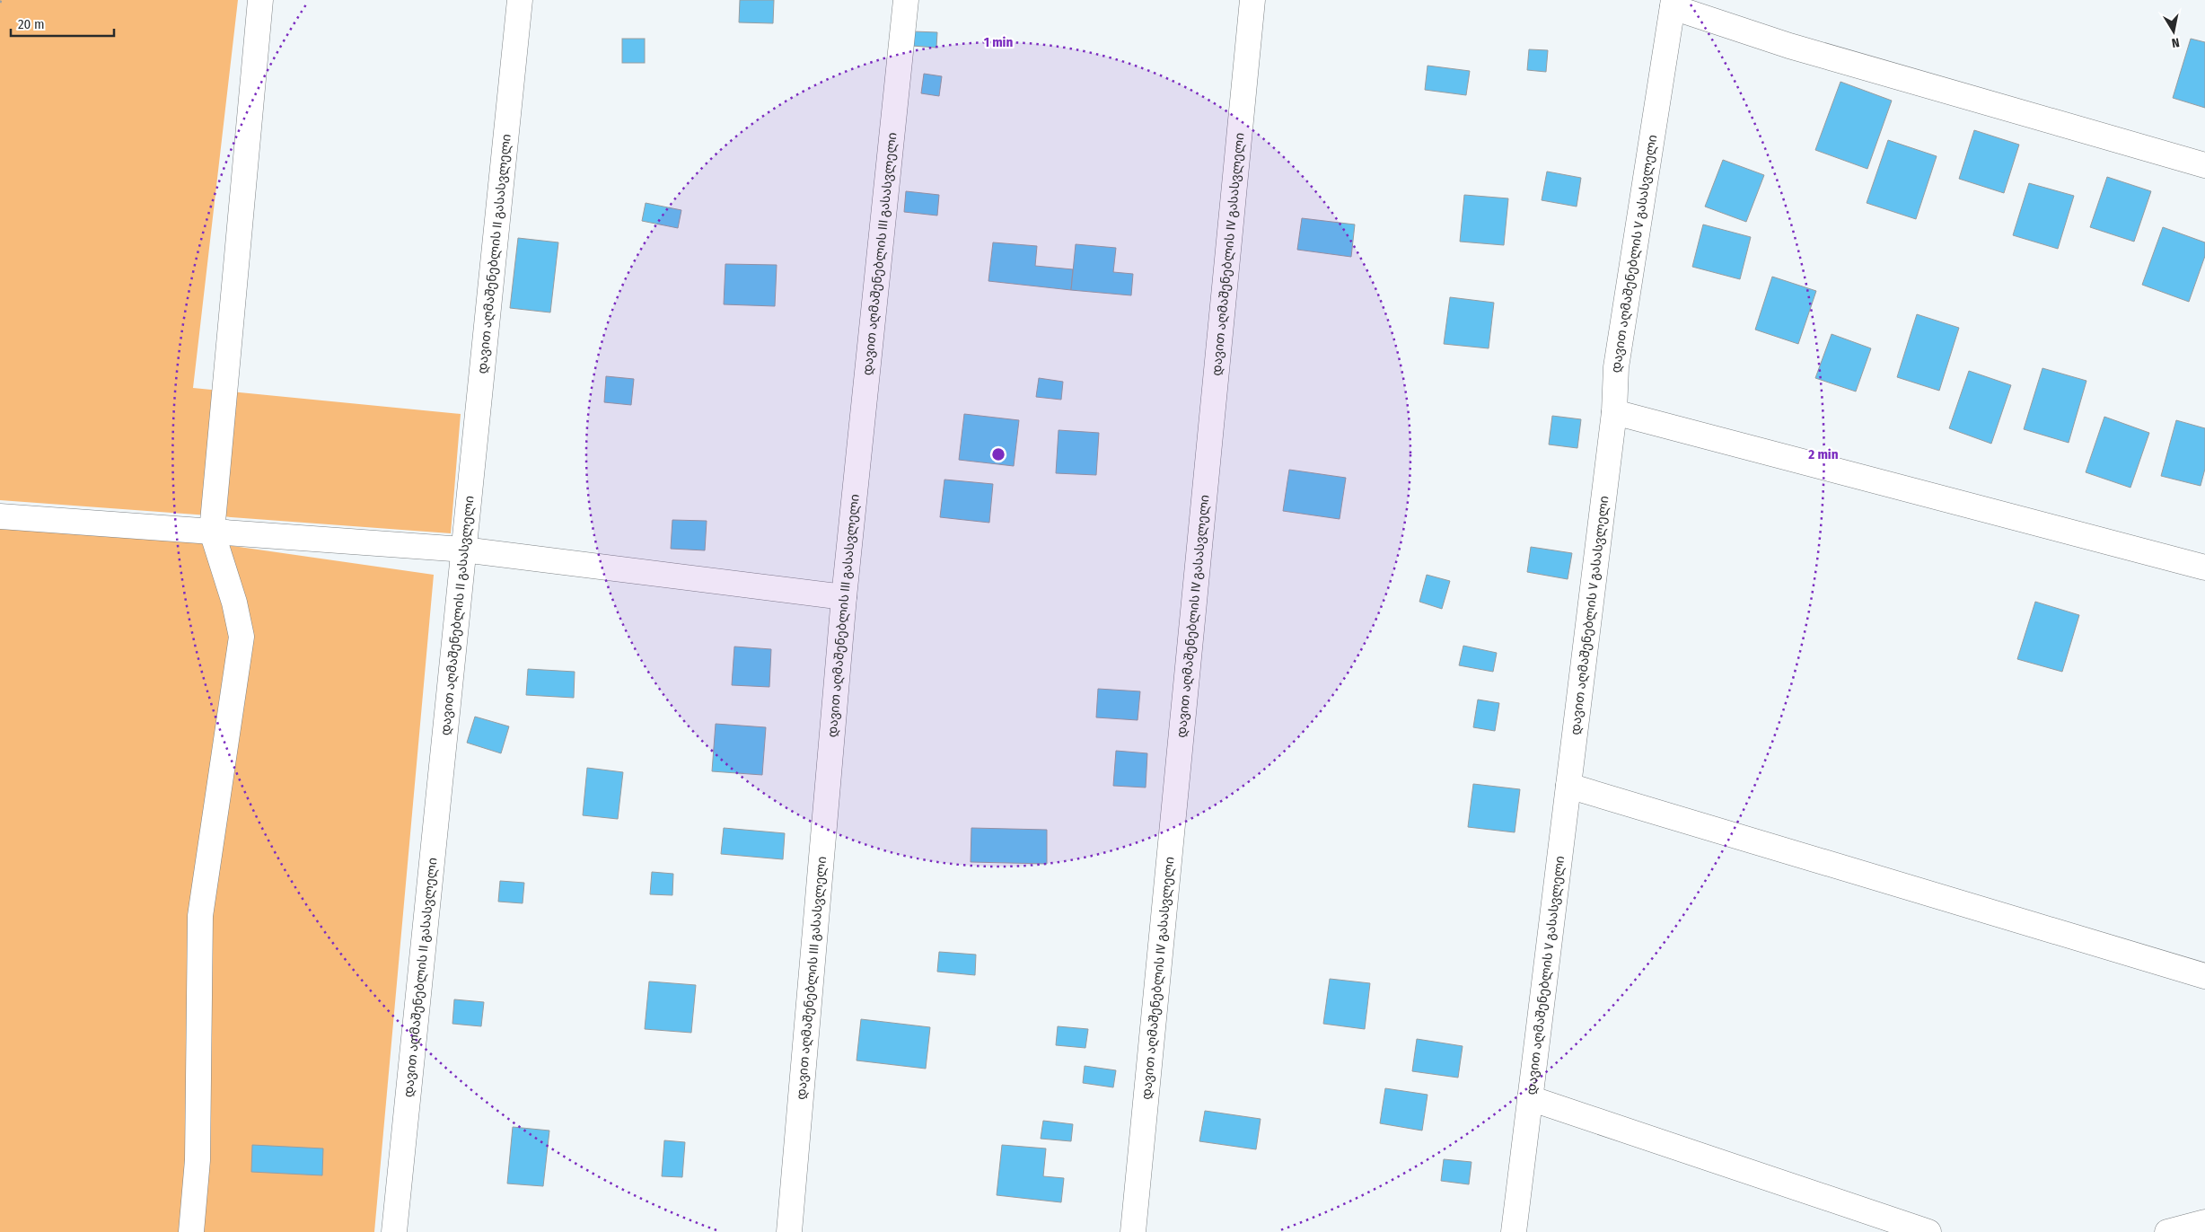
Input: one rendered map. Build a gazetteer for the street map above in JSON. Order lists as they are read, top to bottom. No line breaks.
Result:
{"streets":{"street":["დავით აღმაშენებლის II გასასვლელი","დავით აღმაშენებლის III გასასვლელი","დავით აღმაშენებლის IV გასასვლელი","დავით აღმაშენებლის V გასასვლელი"]},"scale_bar":"20 m","north":"bottom","rings":["1 min","2 min"]}
